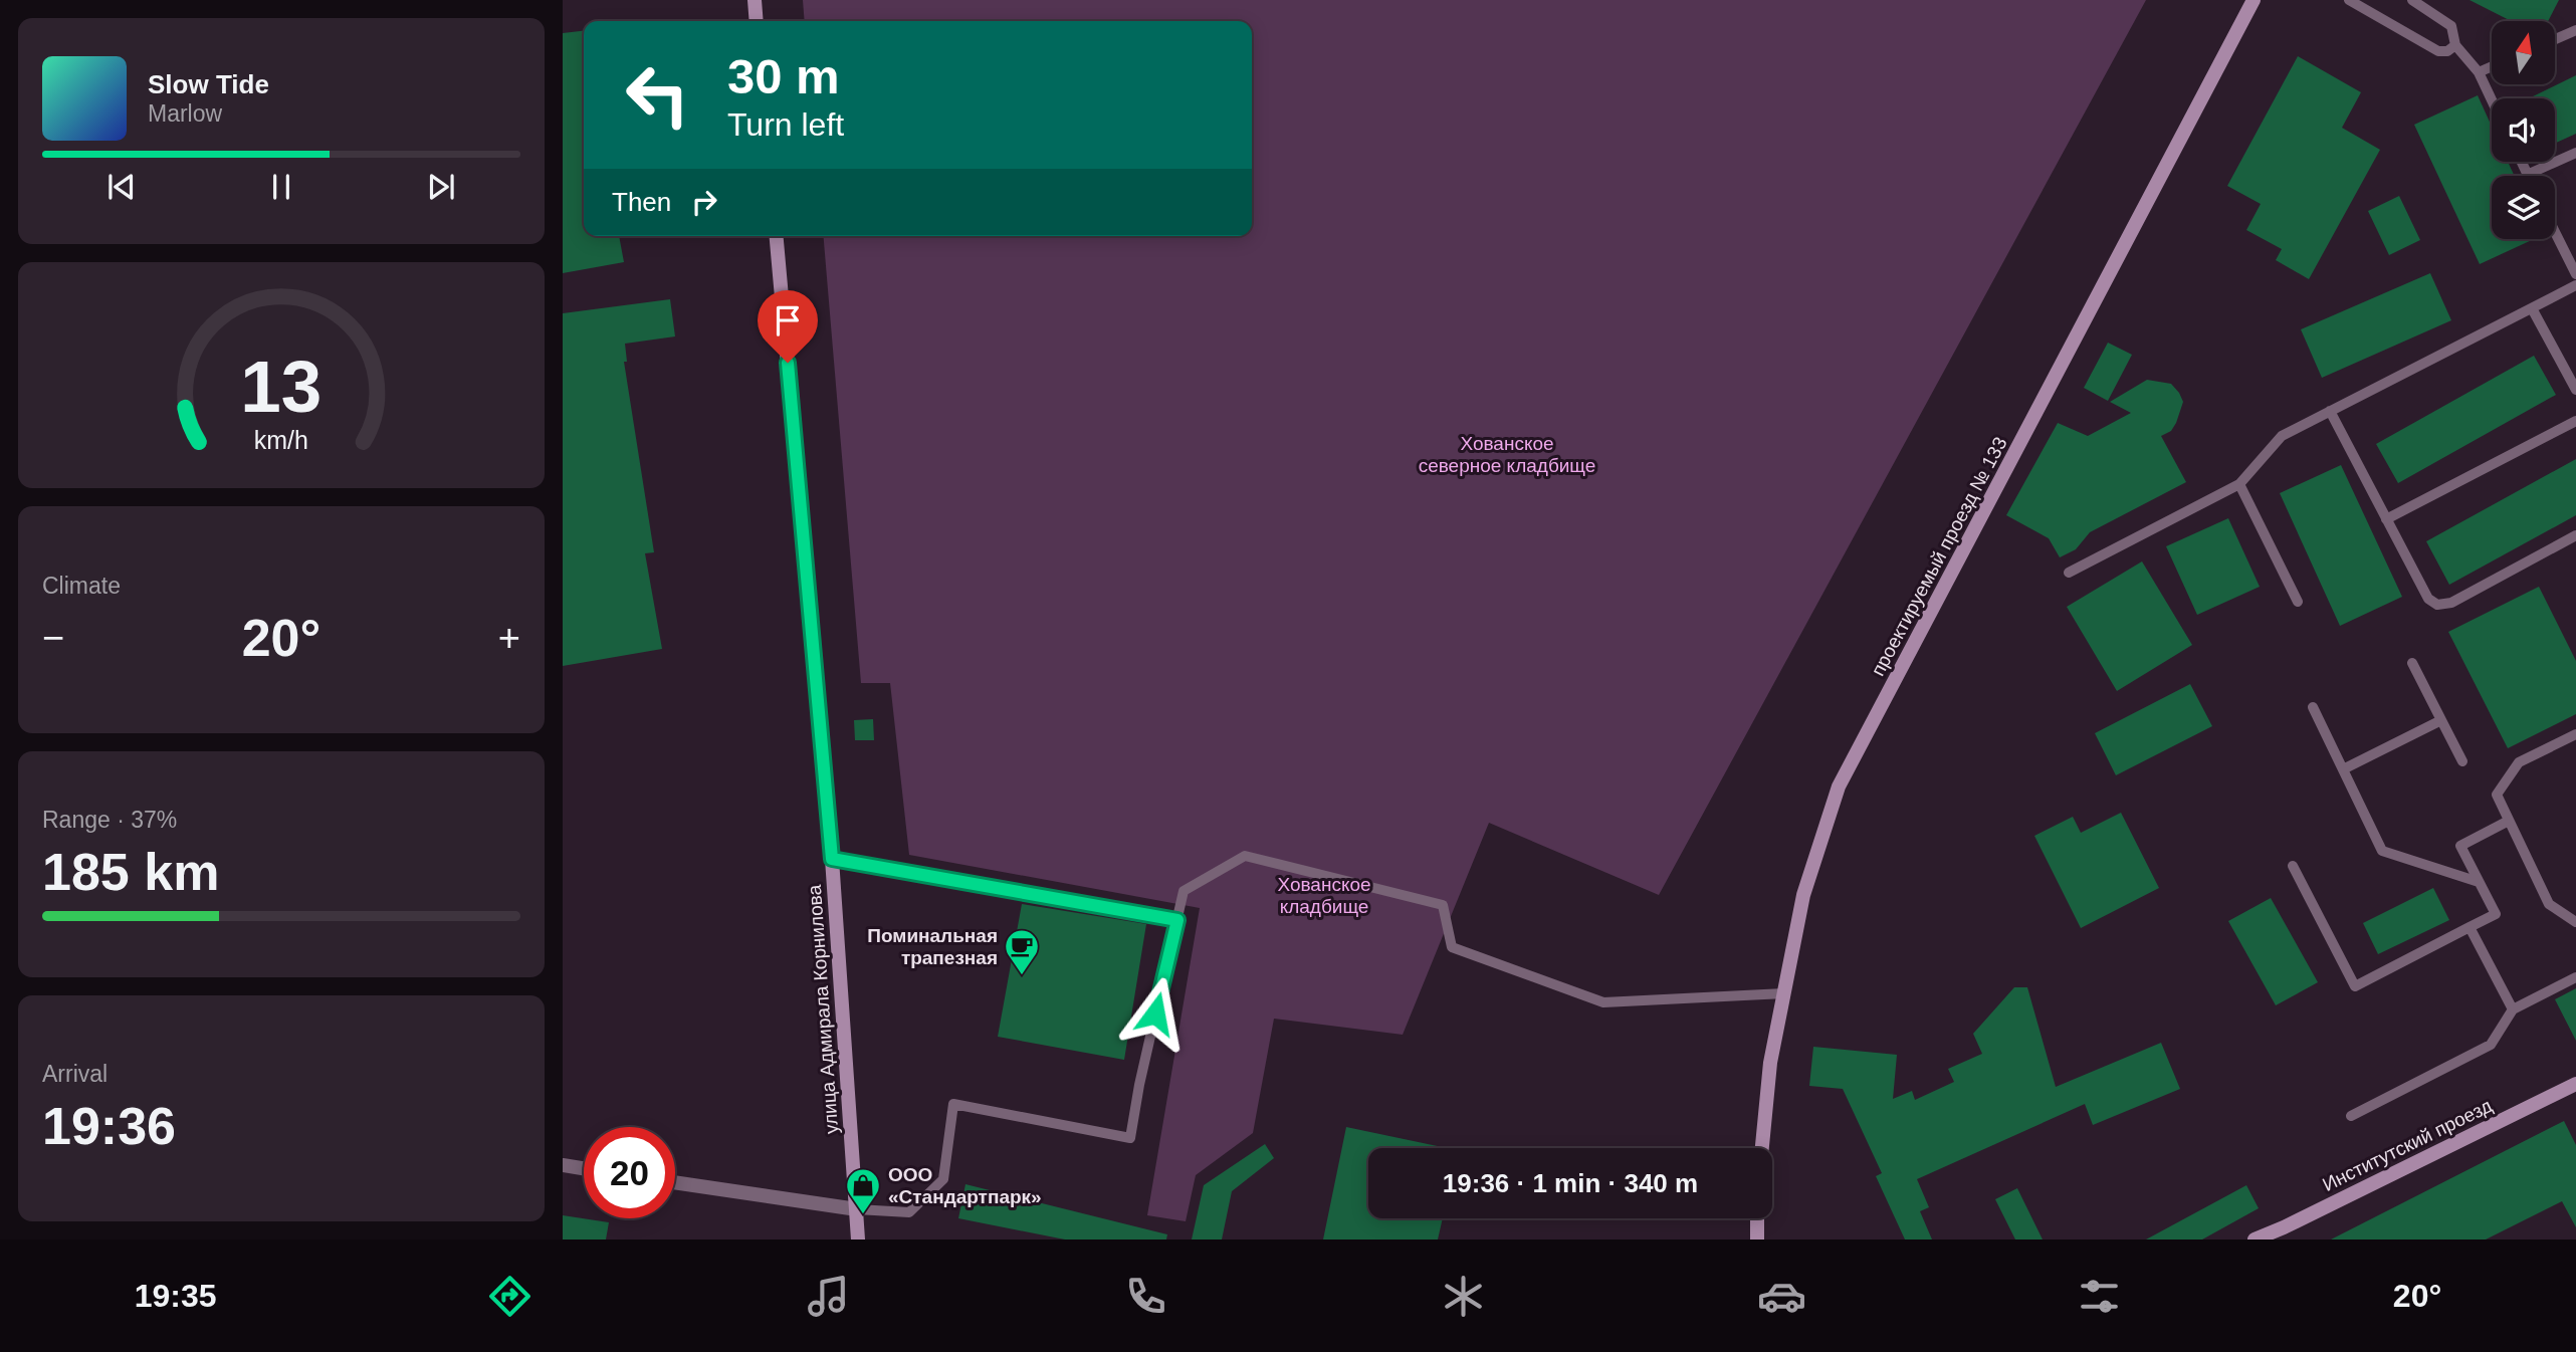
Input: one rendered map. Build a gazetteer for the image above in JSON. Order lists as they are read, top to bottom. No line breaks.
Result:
{"streets":{"street":["проектируемый проезд № 133","улица Адмирала Корнилова","Институтский проезд"]},"parks":["Хованское северное кладбище","Хованское кладбище"],"places":{"cafe":["Поминальная трапезная"],"shop":["ООО «Стандартпарк»"]},"north":"top","page":{"turn":["30 m","Turn left"],"song":["Slow Tide","Marlow"],"then":"Then","tile":["Climate",["Range · 37%","185 km"],["Arrival","19:36"]],"heat":["−","20°","+"],"limit":"20","trip":"19:36 · 1 min · 340 m","tabs":["19:35","20°"],"gauge":["13","km/h"]}}
